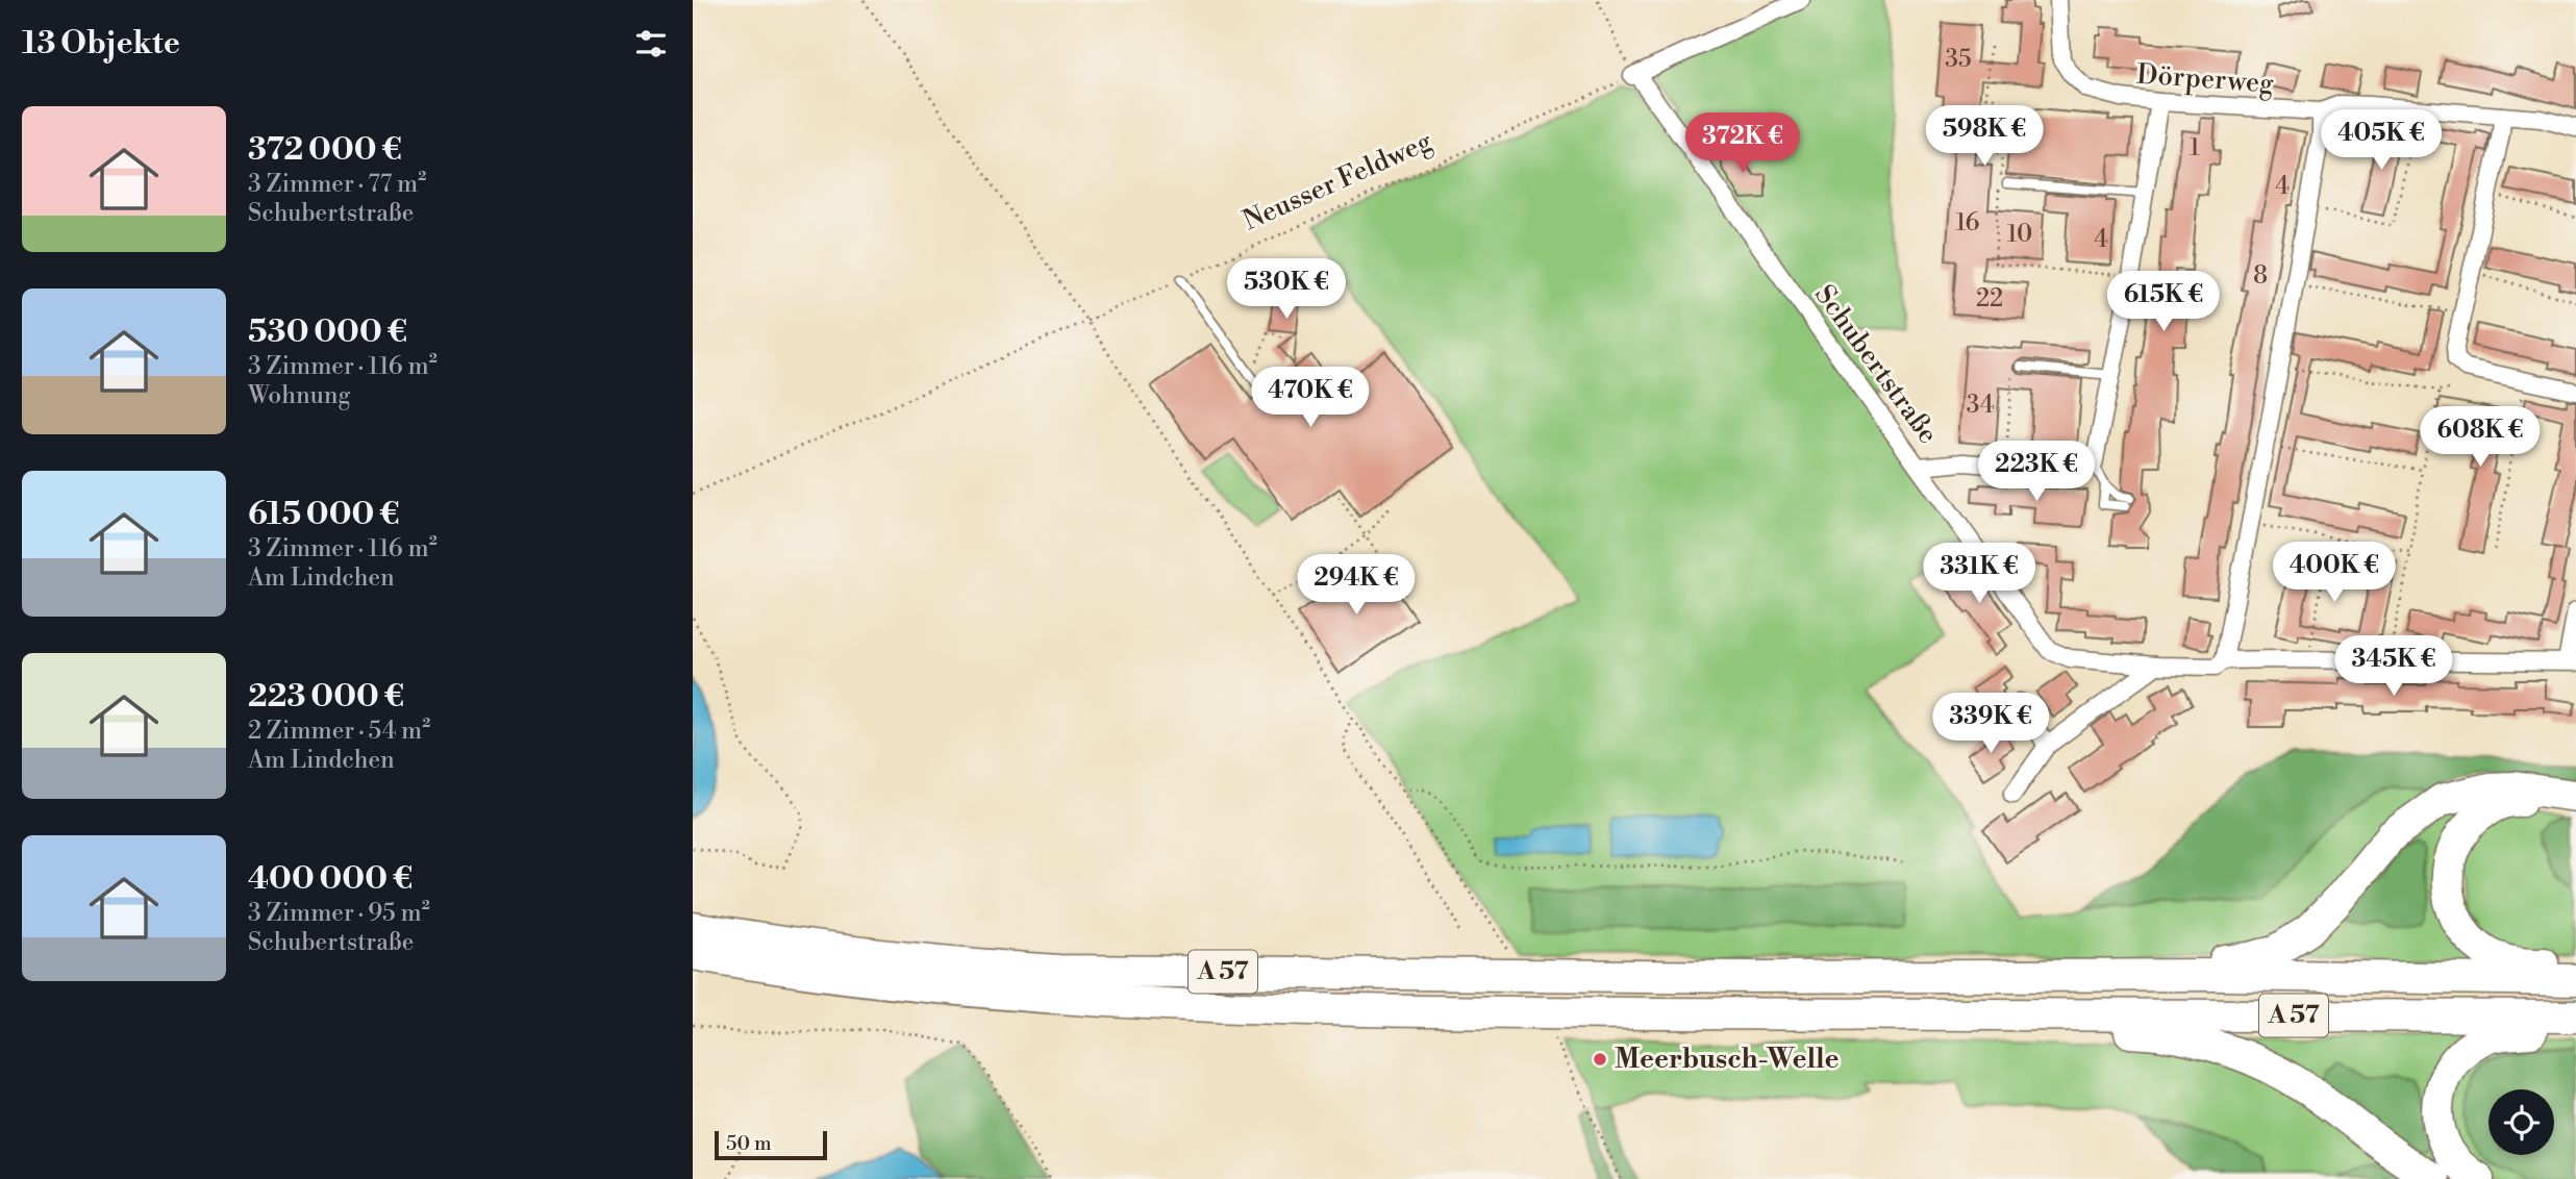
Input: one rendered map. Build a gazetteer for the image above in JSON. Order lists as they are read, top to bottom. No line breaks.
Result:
{"streets":{"highway":["A 57"],"street":["Dörperweg","Schubertstraße"],"path":["Neusser Feldweg"]},"crossings":[["Neusser Feldweg","Schubertstraße"]],"places":["Meerbusch-Welle"],"house_numbers":["35","1","4","16","10","4","8","22","34"],"scale_bar":"50 m","page":{"heading":"13 Objekte","list":[{"name":"372 000 €","note":"3 Zimmer · 77 m² · Schubertstraße"},{"name":"530 000 €","note":"3 Zimmer · 116 m² · Wohnung"},{"name":"615 000 €","note":"3 Zimmer · 116 m² · Am Lindchen"},{"name":"223 000 €","note":"2 Zimmer · 54 m² · Am Lindchen"},{"name":"400 000 €","note":"3 Zimmer · 95 m² · Schubertstraße"}],"price":["598K €","405K €","372K €","530K €","615K €","470K €","608K €","223K €","400K €","331K €","294K €","345K €","339K €"],"scale":"50 m"}}
